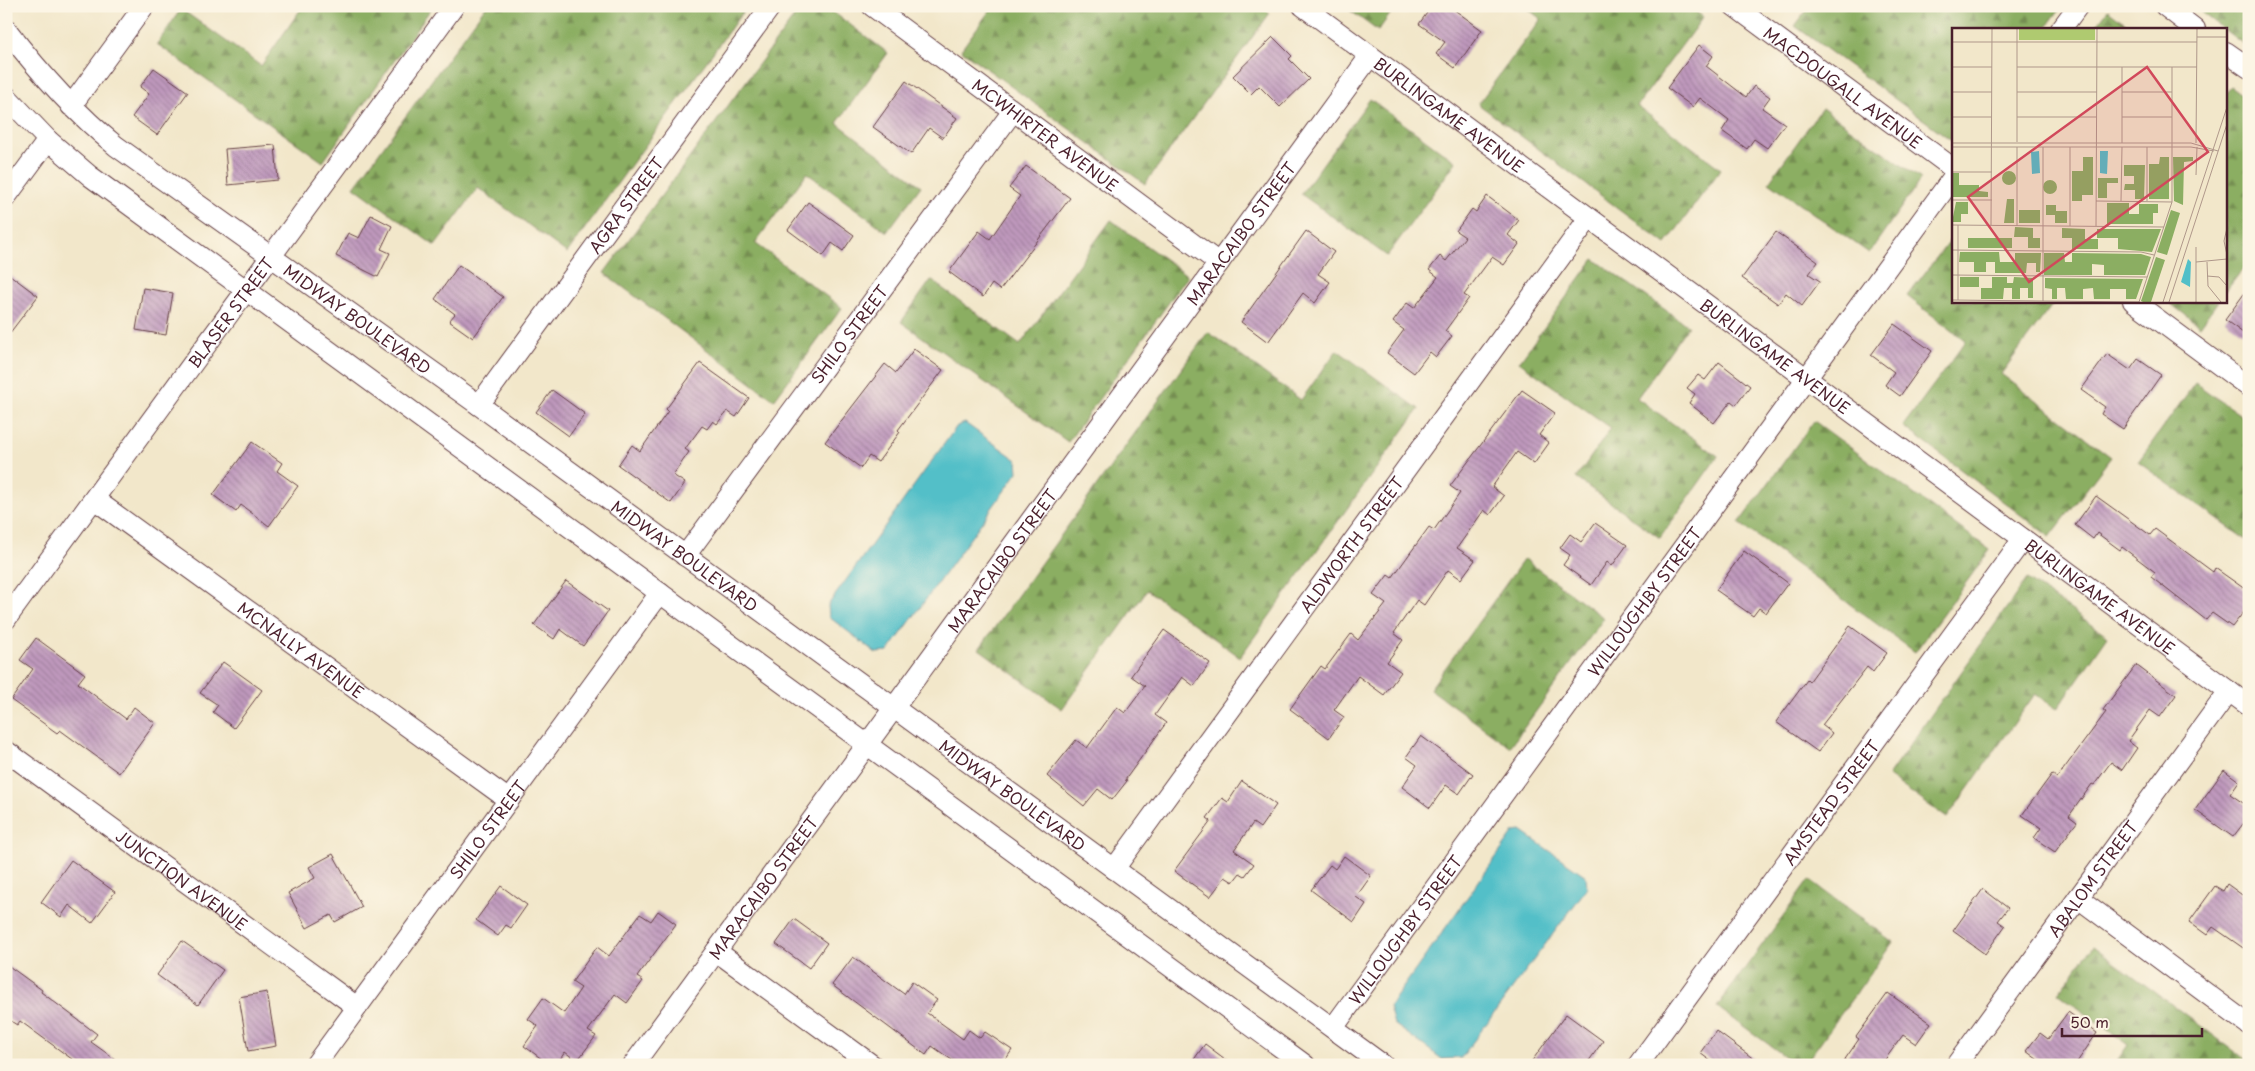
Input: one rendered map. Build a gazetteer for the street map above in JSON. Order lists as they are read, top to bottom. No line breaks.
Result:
{"streets":{"street":["MACDOUGALL AVENUE","BURLINGAME AVENUE","MCWHIRTER AVENUE","AGRA STREET","MARACAIBO STREET","BLASER STREET","MIDWAY BOULEVARD","SHILO STREET","ALDWORTH STREET","WILLOUGHBY STREET","MCNALLY AVENUE","AMSTEAD STREET","ABALOM STREET","JUNCTION AVENUE"]},"crossings":[["BURLINGAME AVENUE","MARACAIBO STREET"],["BURLINGAME AVENUE","ALDWORTH STREET"],["BURLINGAME AVENUE","WILLOUGHBY STREET"],["BURLINGAME AVENUE","AMSTEAD STREET"],["BURLINGAME AVENUE","ABALOM STREET"],["MCWHIRTER AVENUE","MARACAIBO STREET"],["MCWHIRTER AVENUE","SHILO STREET"],["AGRA STREET","MIDWAY BOULEVARD"],["MARACAIBO STREET","MIDWAY BOULEVARD"],["BLASER STREET","MIDWAY BOULEVARD"],["BLASER STREET","MCNALLY AVENUE"],["MIDWAY BOULEVARD","SHILO STREET"],["MIDWAY BOULEVARD","ALDWORTH STREET"],["MIDWAY BOULEVARD","WILLOUGHBY STREET"],["SHILO STREET","MCNALLY AVENUE"],["SHILO STREET","JUNCTION AVENUE"]],"scale_bar":"50 m"}
